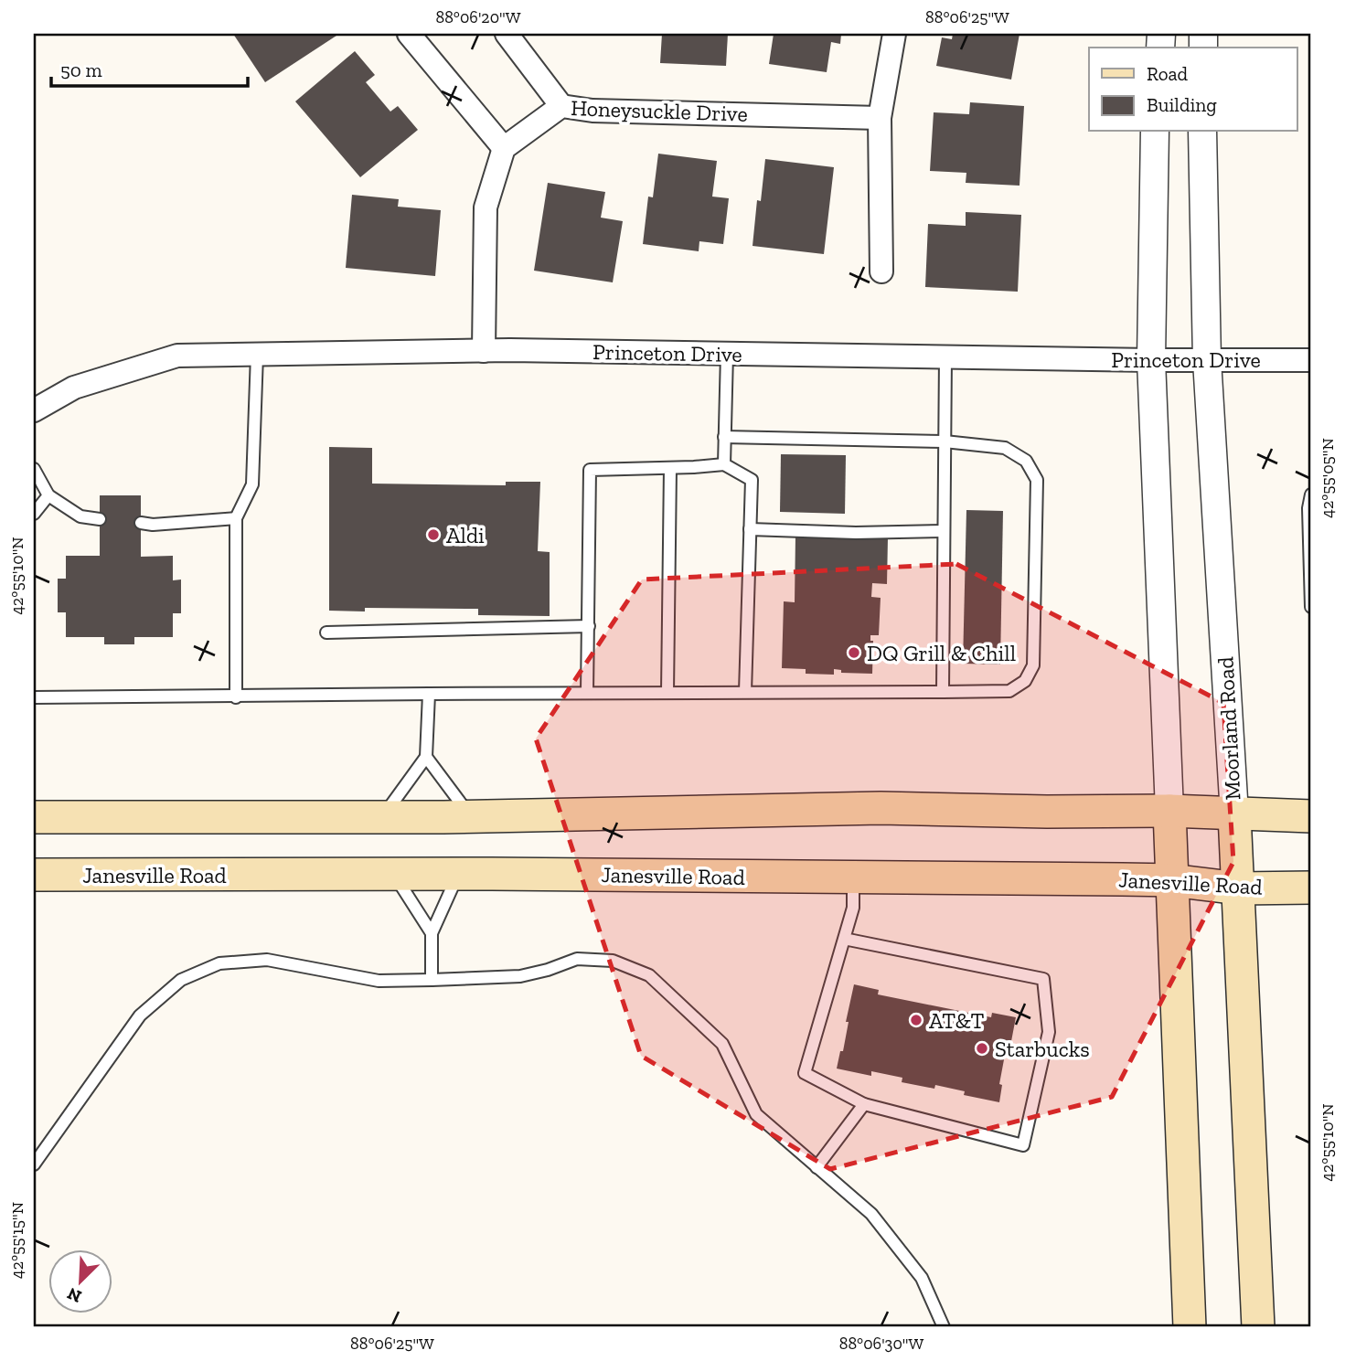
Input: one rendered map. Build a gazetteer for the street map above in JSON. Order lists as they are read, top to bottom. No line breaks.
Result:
{"streets":{"main road":["Moorland Road","Janesville Road"],"street":["Honeysuckle Drive","Princeton Drive"]},"crossings":[["Princeton Drive","Moorland Road"],["Moorland Road","Janesville Road"]],"places":["Aldi","DQ Grill & Chill","AT&T","Starbucks"],"legend":["Road","Building"],"scale_bar":"50 m","north":"bottom left","coordinates":["88°06'20\"W","88°06'25\"W","42°55'05\"N","42°55'10\"N","42°55'15\"N","88°06'30\"W"]}
